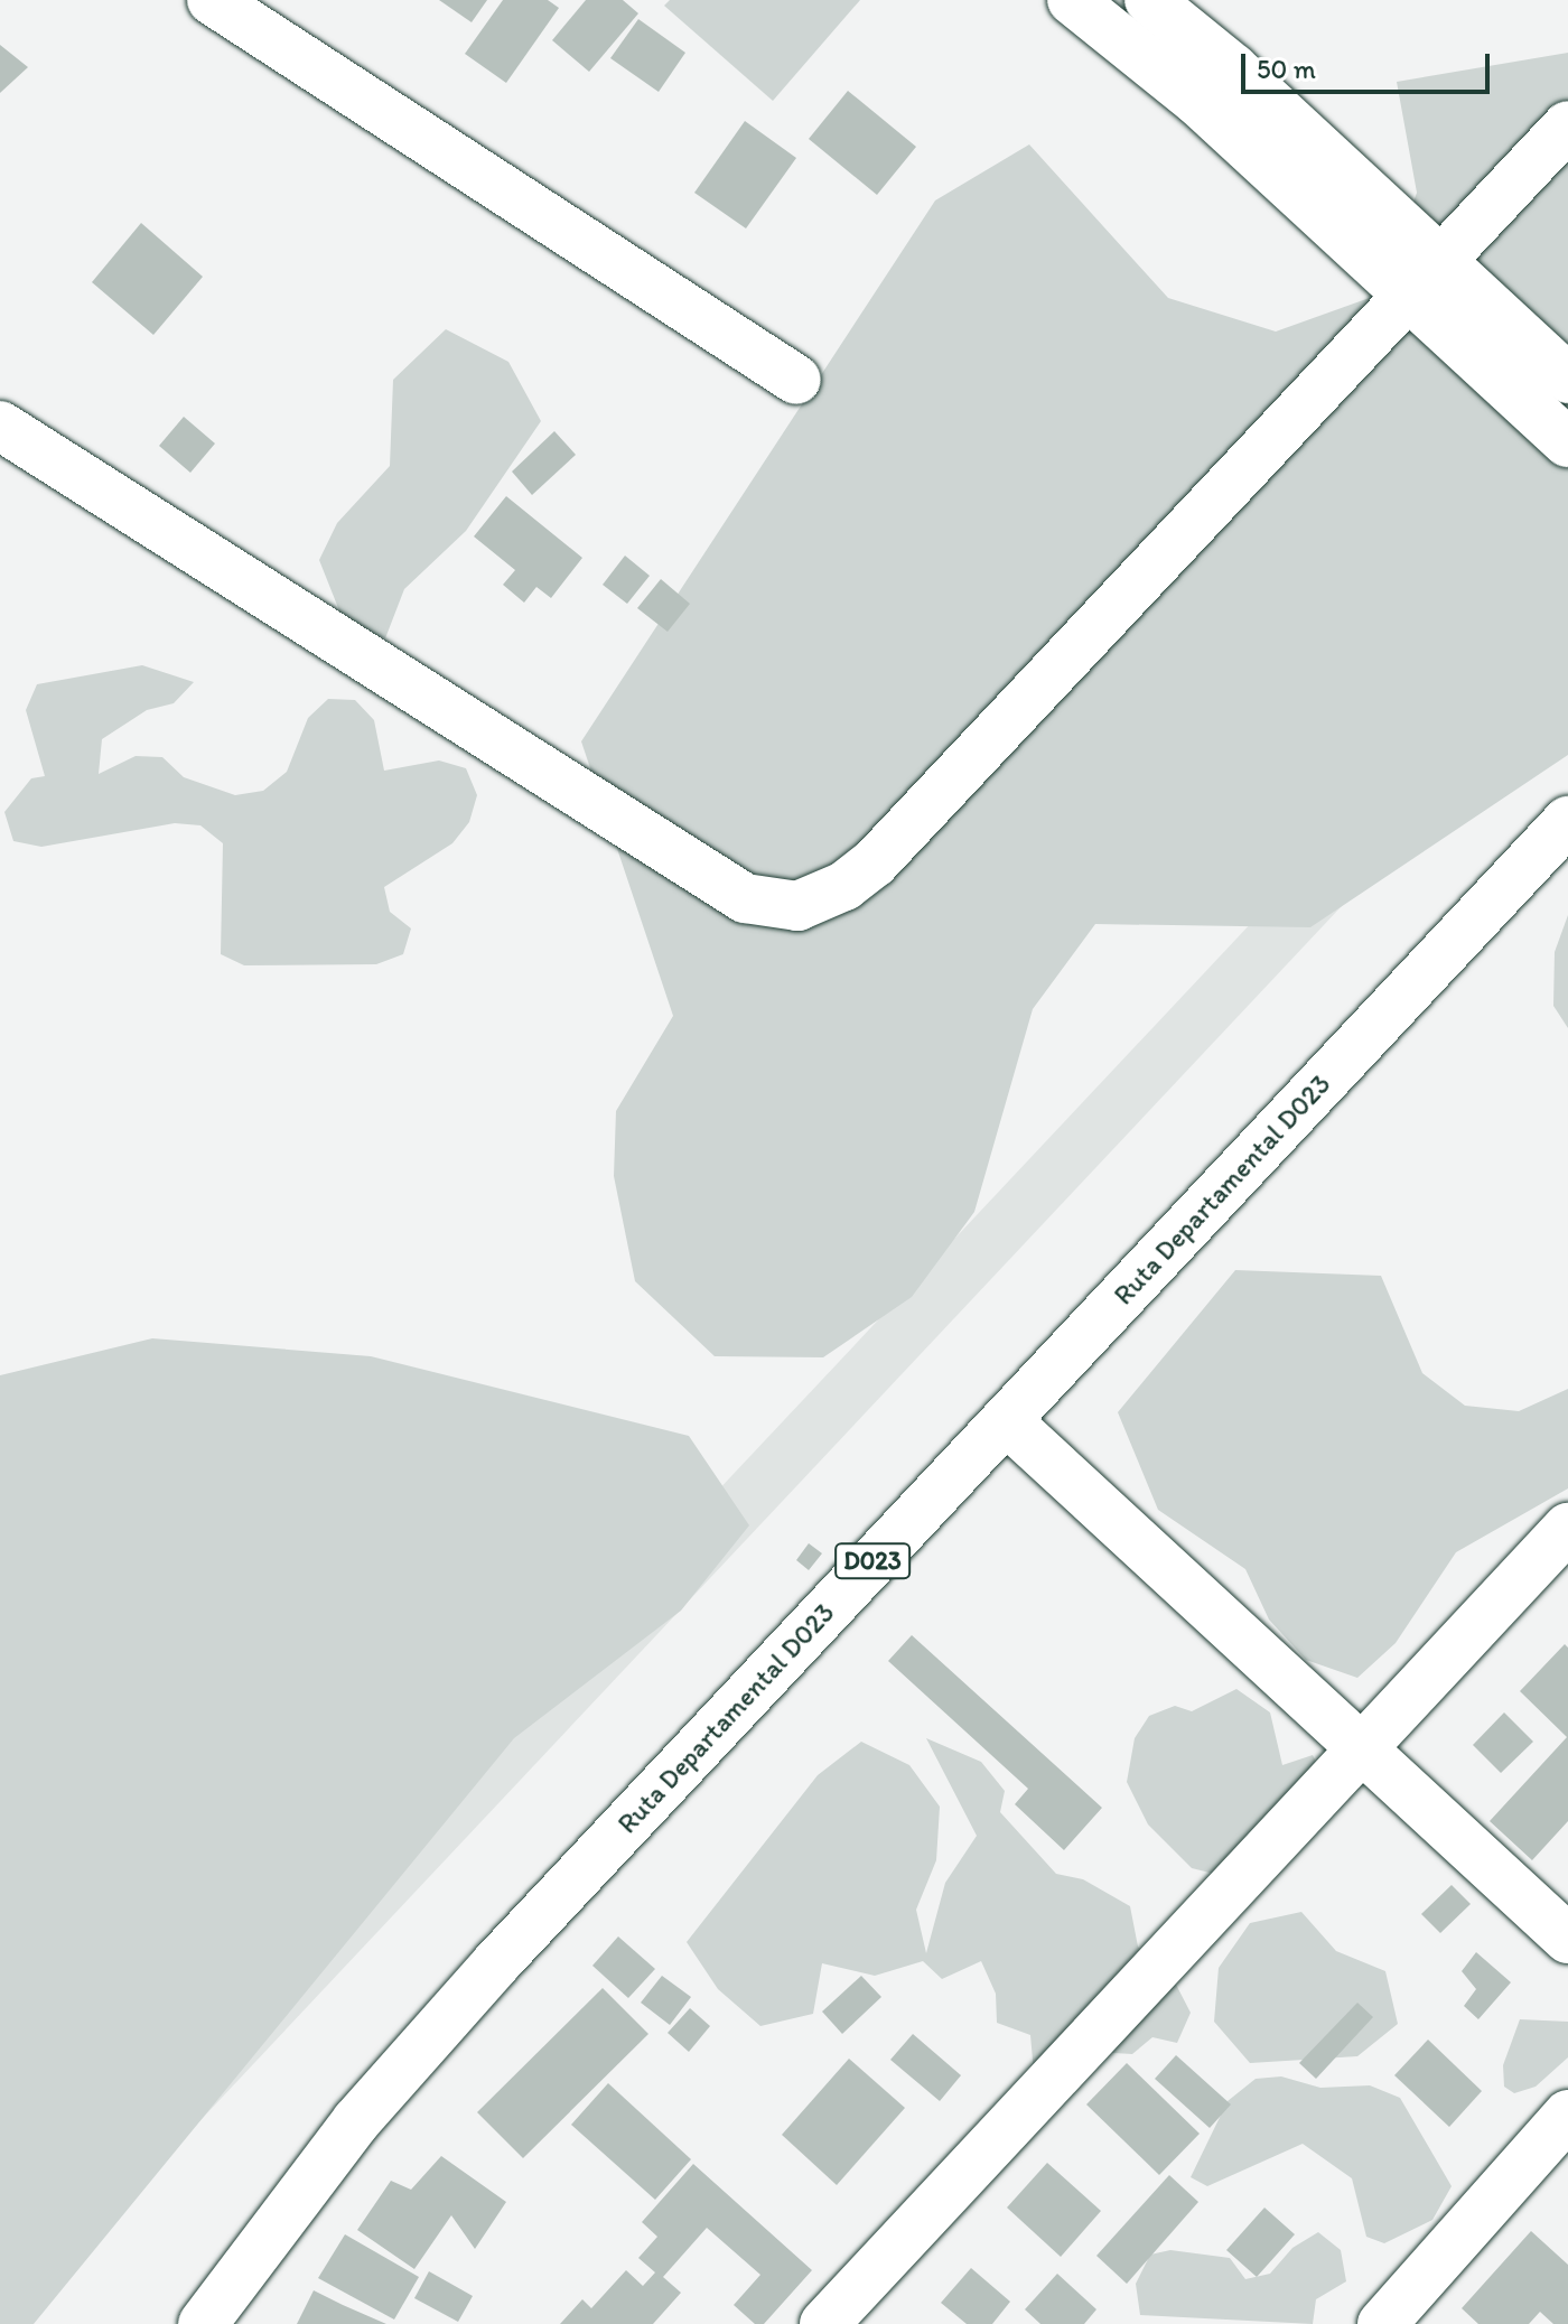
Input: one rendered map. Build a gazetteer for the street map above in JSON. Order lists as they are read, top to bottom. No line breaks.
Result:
{"streets":{"street":["Ruta Departamental D023","D023"]},"scale_bar":"50 m"}
